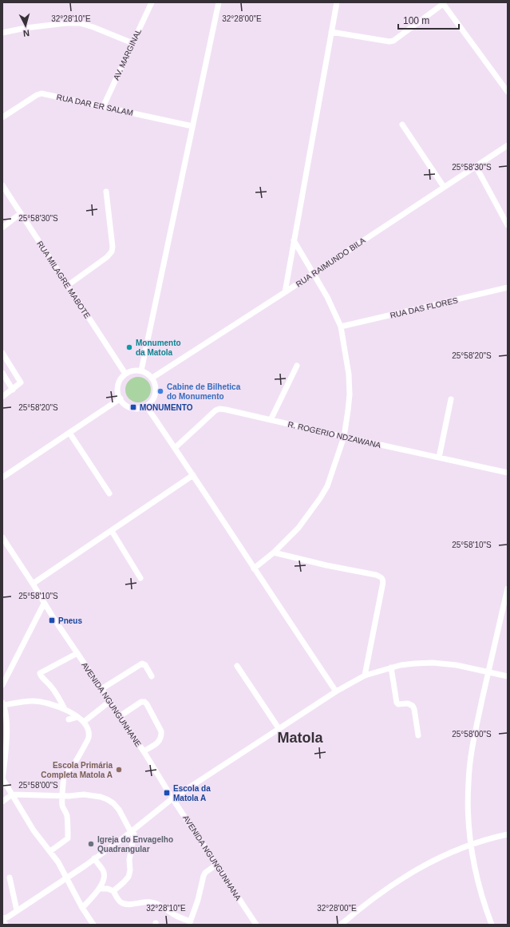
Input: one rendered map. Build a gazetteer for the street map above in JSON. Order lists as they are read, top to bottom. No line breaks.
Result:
{"streets":{"street":["AV. MARGINAL","RUA DAR ER SALAM","RUA RAIMUNDO BILA","RUA MILAGRE MABOTE","RUA DAS FLORES","R. ROGERIO NDZAWANA","AVENIDA NGUNGUNHANE","AVENIDA NGUNGUNHANA"]},"crossings":[["AV. MARGINAL","RUA DAR ER SALAM"],["RUA RAIMUNDO BILA","RUA MILAGRE MABOTE"],["AVENIDA NGUNGUNHANE","AVENIDA NGUNGUNHANA"]],"districts":["Matola"],"places":{"other":["Monumento da Matola","Cabine de Bilhetica do Monumento","Escola Primária Completa Matola A","Igreja do Envagelho Quadrangular"],"transit":["MONUMENTO","Pneus","Escola da Matola A"]},"scale_bar":"100 m","north":"bottom","coordinates":["32°28'10\"E","32°28'00\"E","25°58'30\"S","25°58'20\"S","25°58'10\"S","25°58'00\"S"]}
